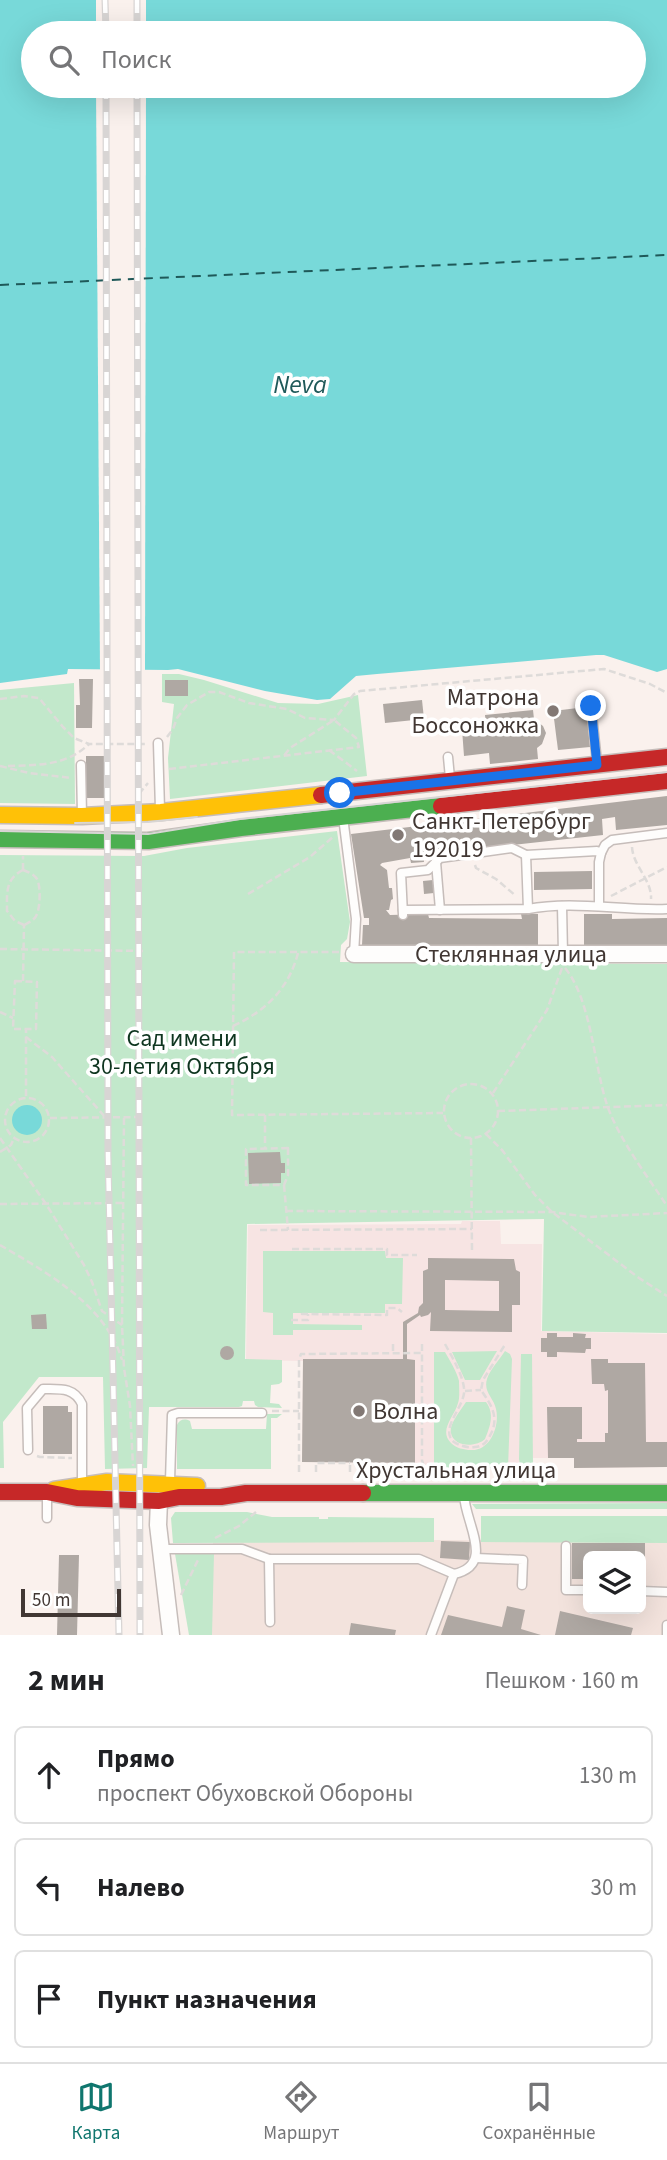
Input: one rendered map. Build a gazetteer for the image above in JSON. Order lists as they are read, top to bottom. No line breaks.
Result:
{"streets":{"main road":["Хрустальная улица"],"street":["Стеклянная улица"]},"water":["Neva"],"parks":["Сад имени 30-летия Октября"],"places":["Матрона Боссоножка","Санкт-Петербург 192019","Волна"],"scale_bar":"50 m","page":{"search":"Поиск","scale":"50 m","heading":["2 мин","Пешком · 160 m"],"list":[["Прямо","проспект Обуховской Обороны","130 m"],["Налево","30 m"],"Пункт назначения"],"nav":["Карта","Маршрут","Сохранённые"]}}
